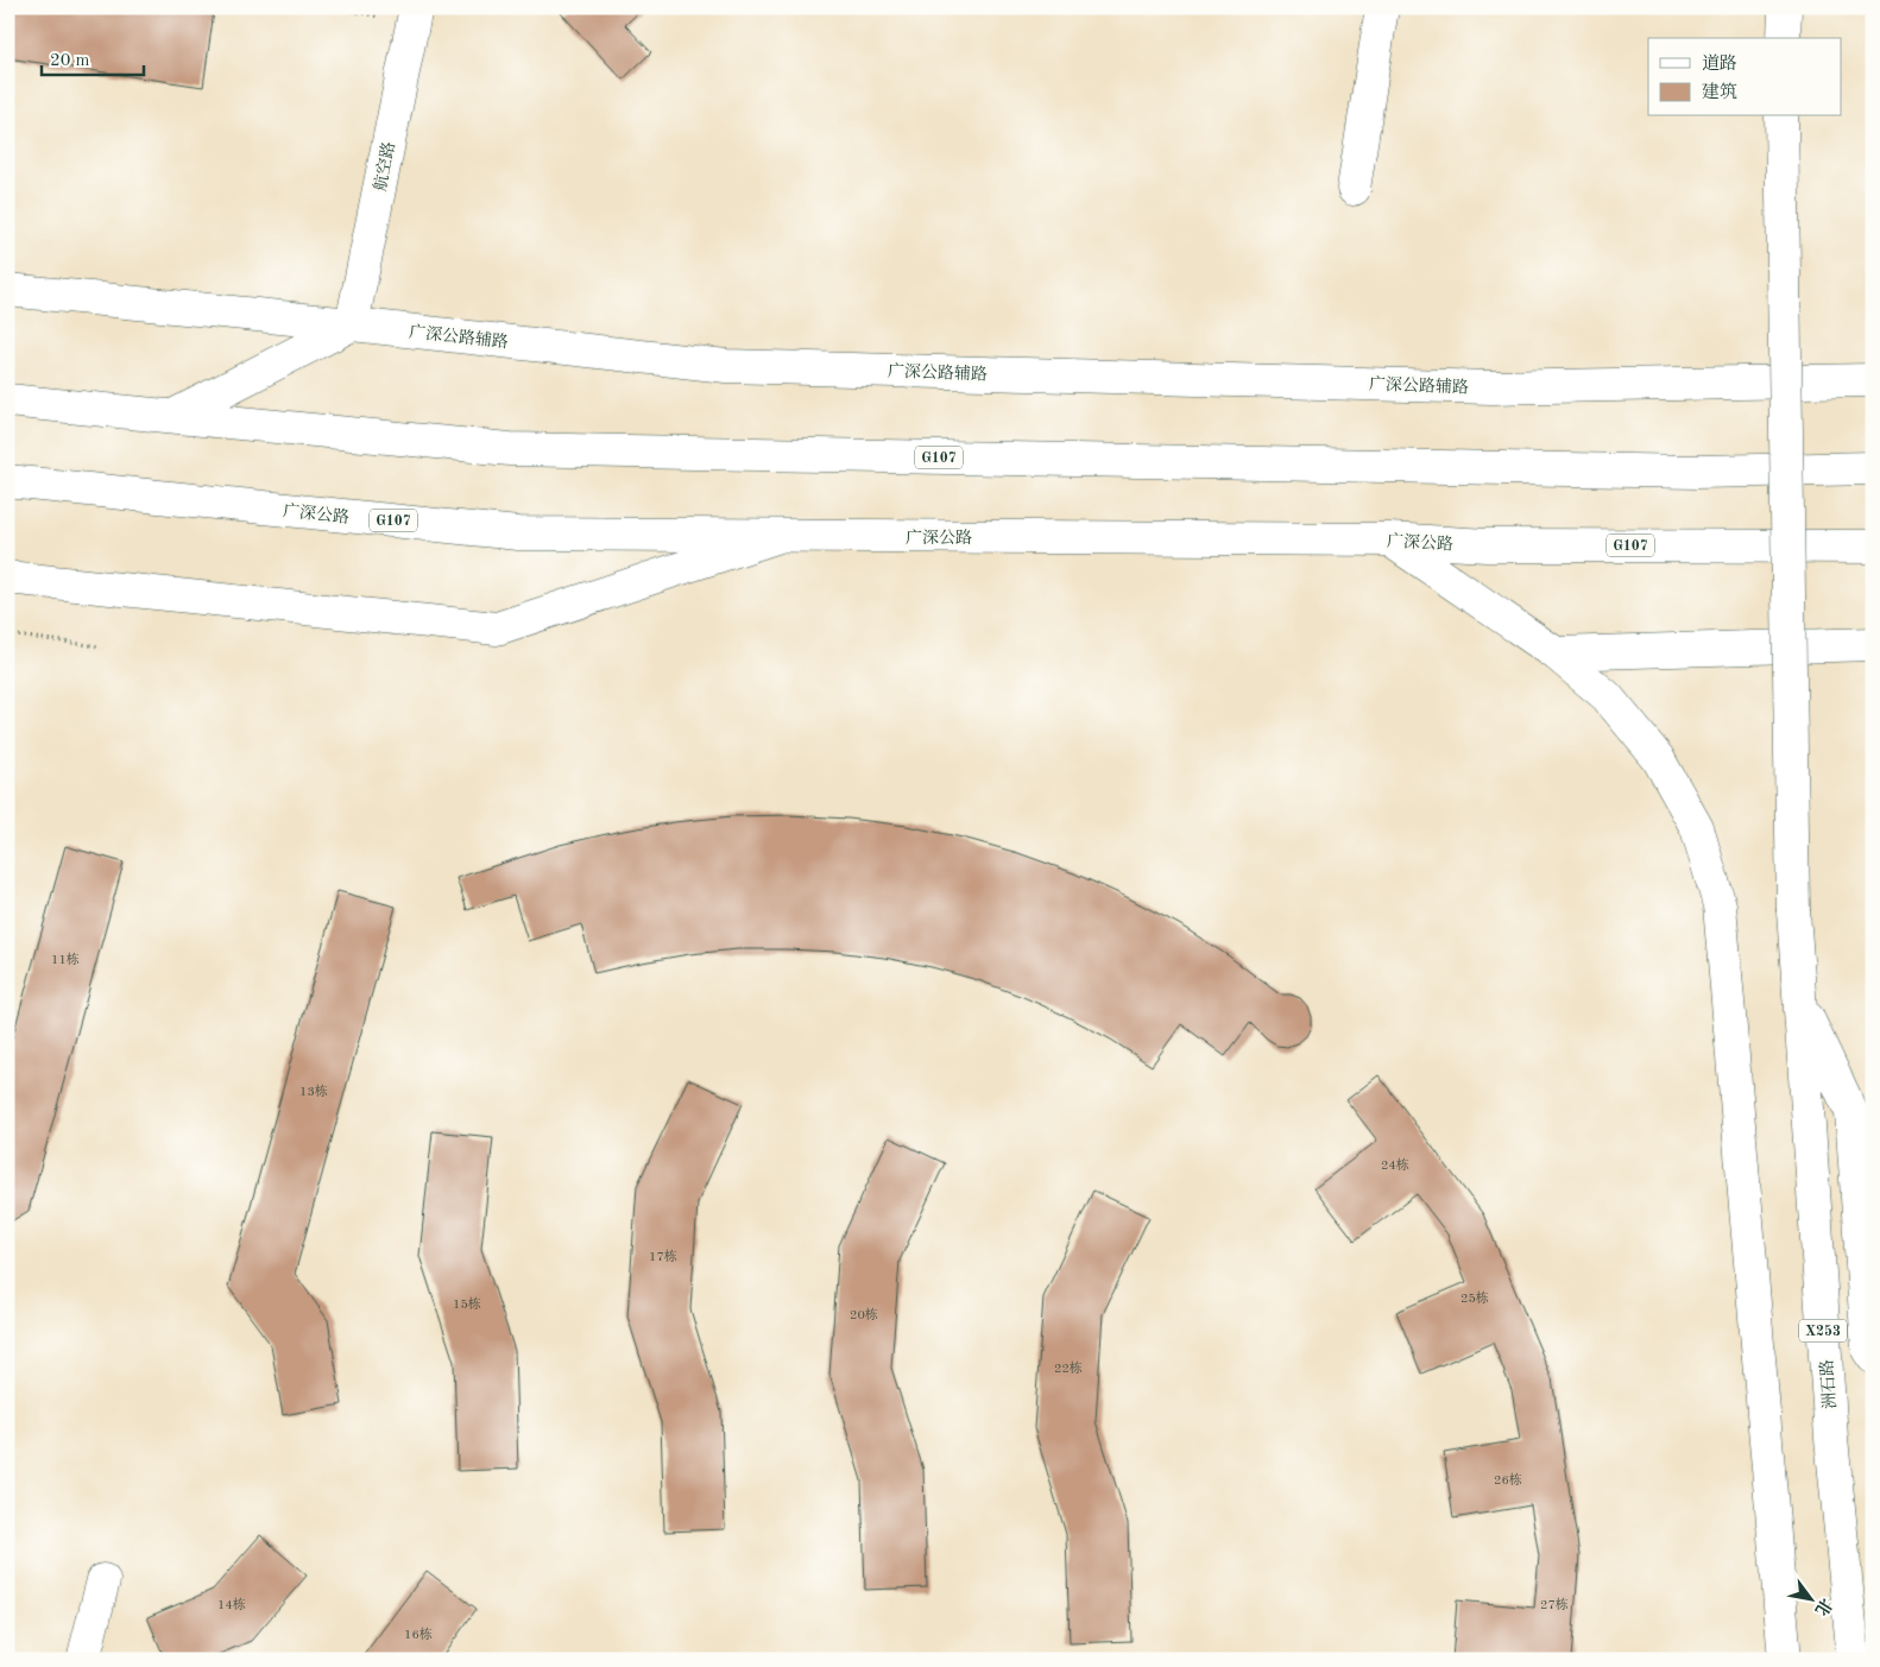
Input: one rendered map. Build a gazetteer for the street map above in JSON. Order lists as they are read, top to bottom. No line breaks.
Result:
{"streets":{"main road":["航空路","广深公路辅路","G107","广深公路","X253","洲石路"]},"crossings":[["航空路","广深公路辅路"]],"house_numbers":["11栋","13栋","24栋","17栋","25栋","15栋","20栋","22栋","26栋","14栋","27栋","16栋"],"legend":["道路","建筑"],"scale_bar":"20 m","north":"bottom right"}
